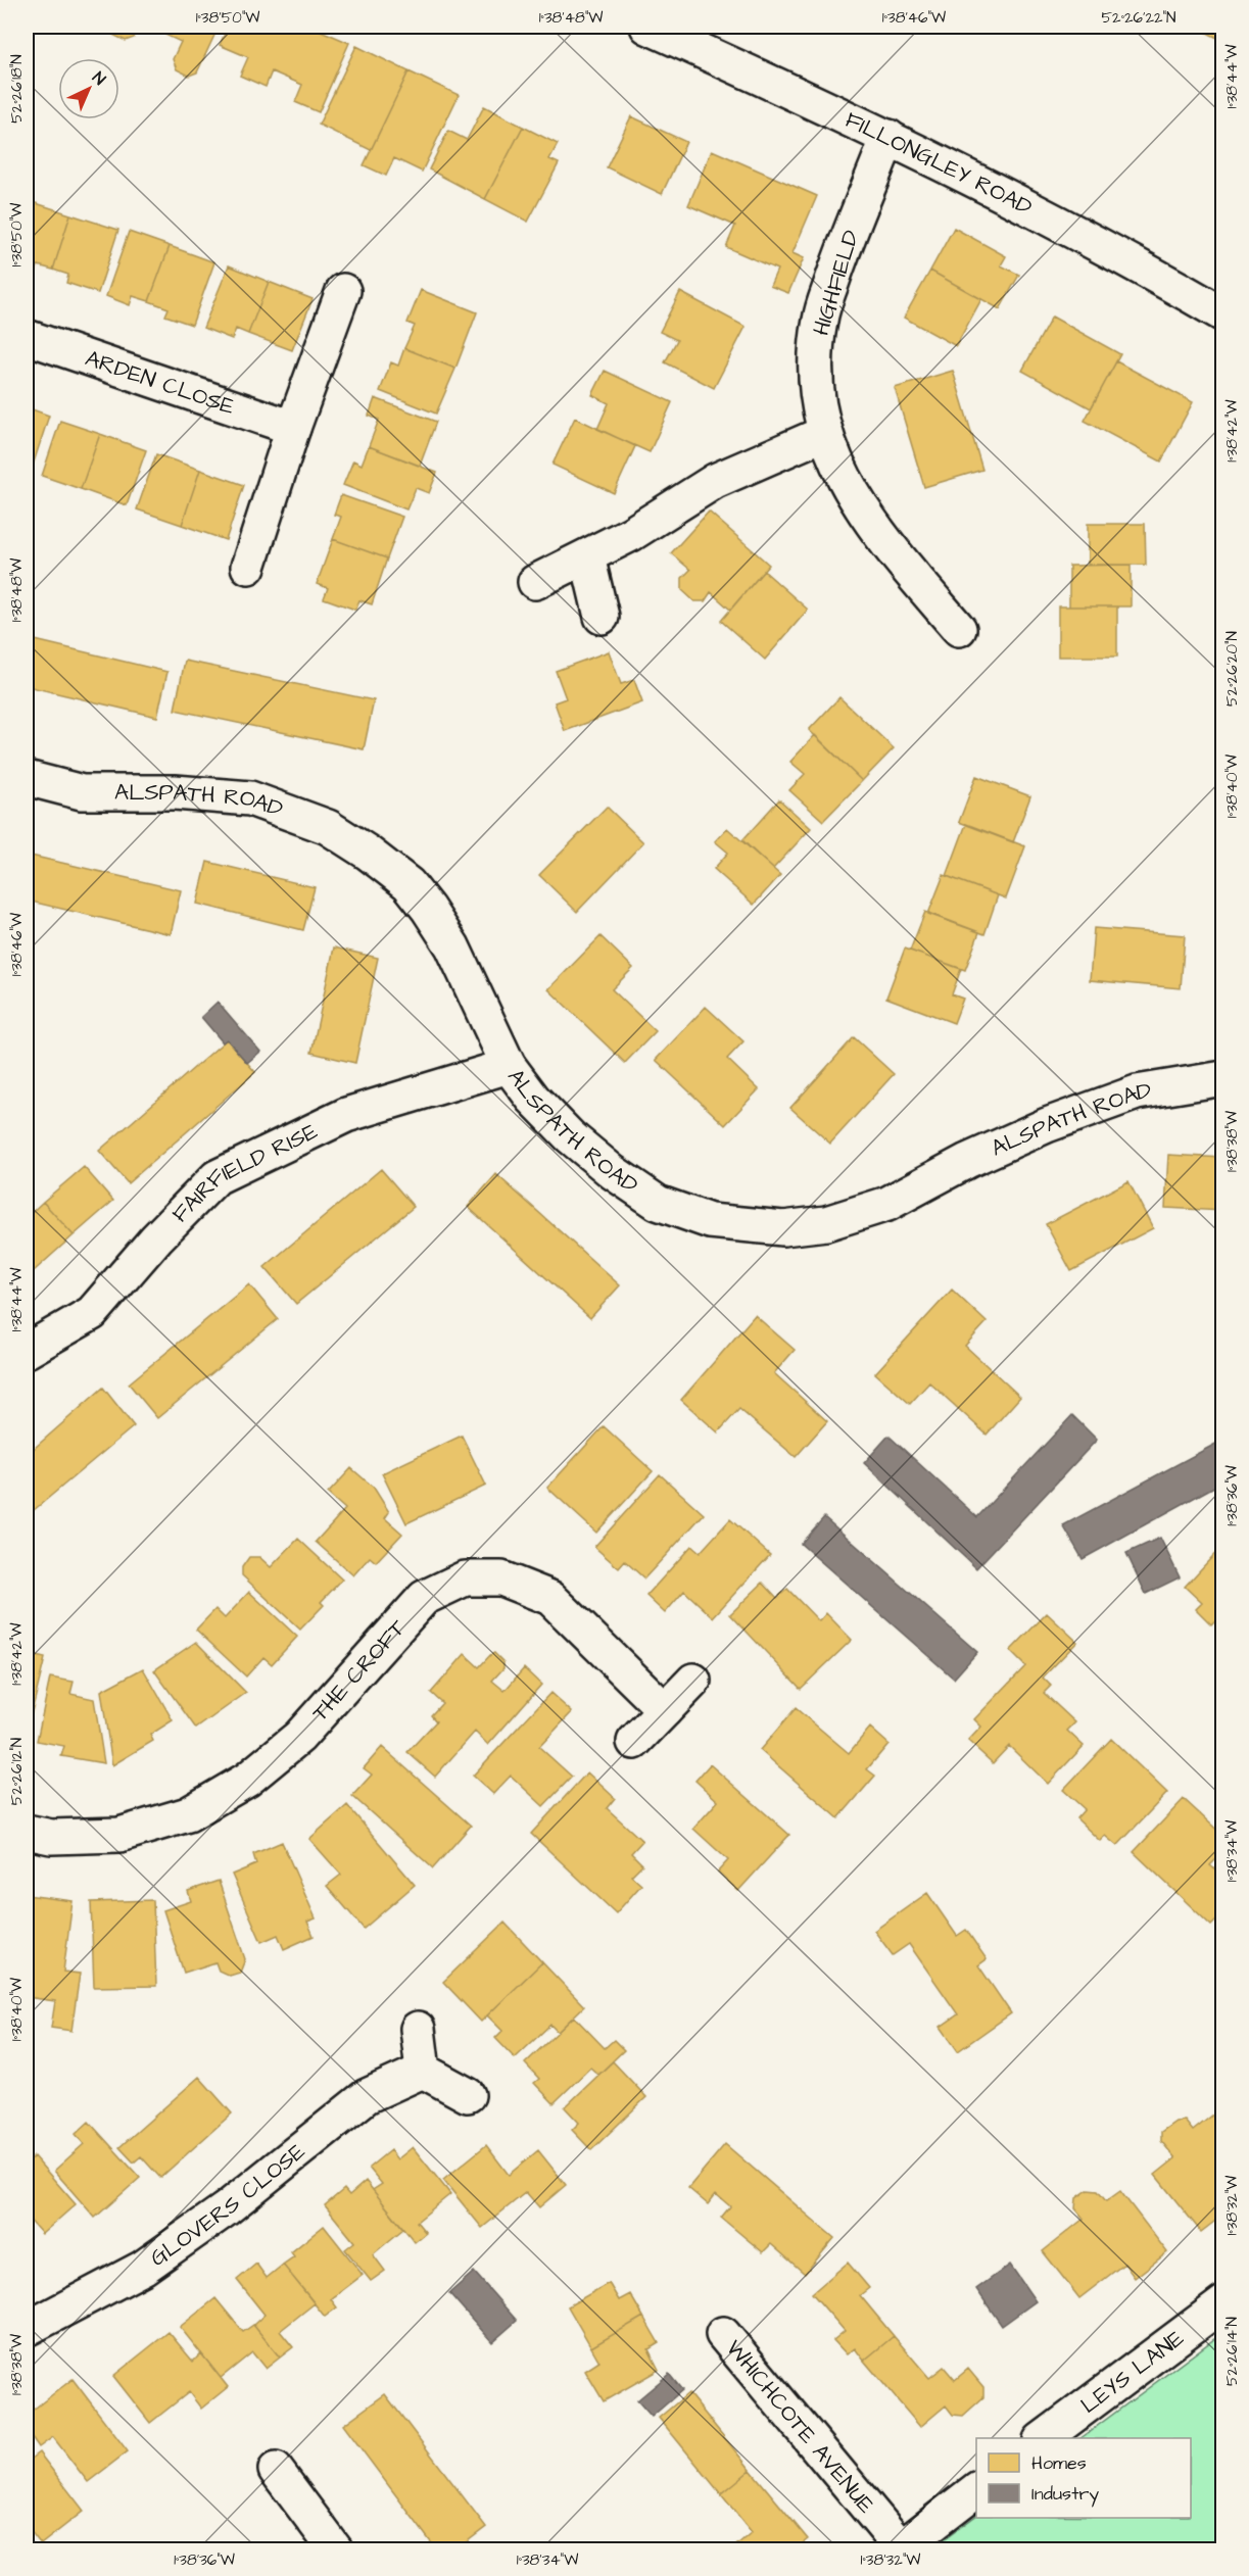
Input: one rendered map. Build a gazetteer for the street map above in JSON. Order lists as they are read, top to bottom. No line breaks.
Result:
{"streets":{"street":["FILLONGLEY ROAD","HIGHFIELD","ARDEN CLOSE","ALSPATH ROAD","FAIRFIELD RISE","THE CROFT","GLOVERS CLOSE","LEYS LANE","WHICHCOTE AVENUE"]},"crossings":[["FILLONGLEY ROAD","HIGHFIELD"],["ALSPATH ROAD","FAIRFIELD RISE"]],"legend":["Homes","Industry"],"north":"top right","coordinates":["1°38'50\"W","1°38'48\"W","1°38'46\"W","52°26'22\"N","1°38'44\"W","52°26'18\"N","1°38'42\"W","52°26'20\"N","1°38'40\"W","1°38'38\"W","1°38'36\"W","52°26'12\"N","1°38'34\"W","1°38'32\"W","52°26'14\"N"]}
